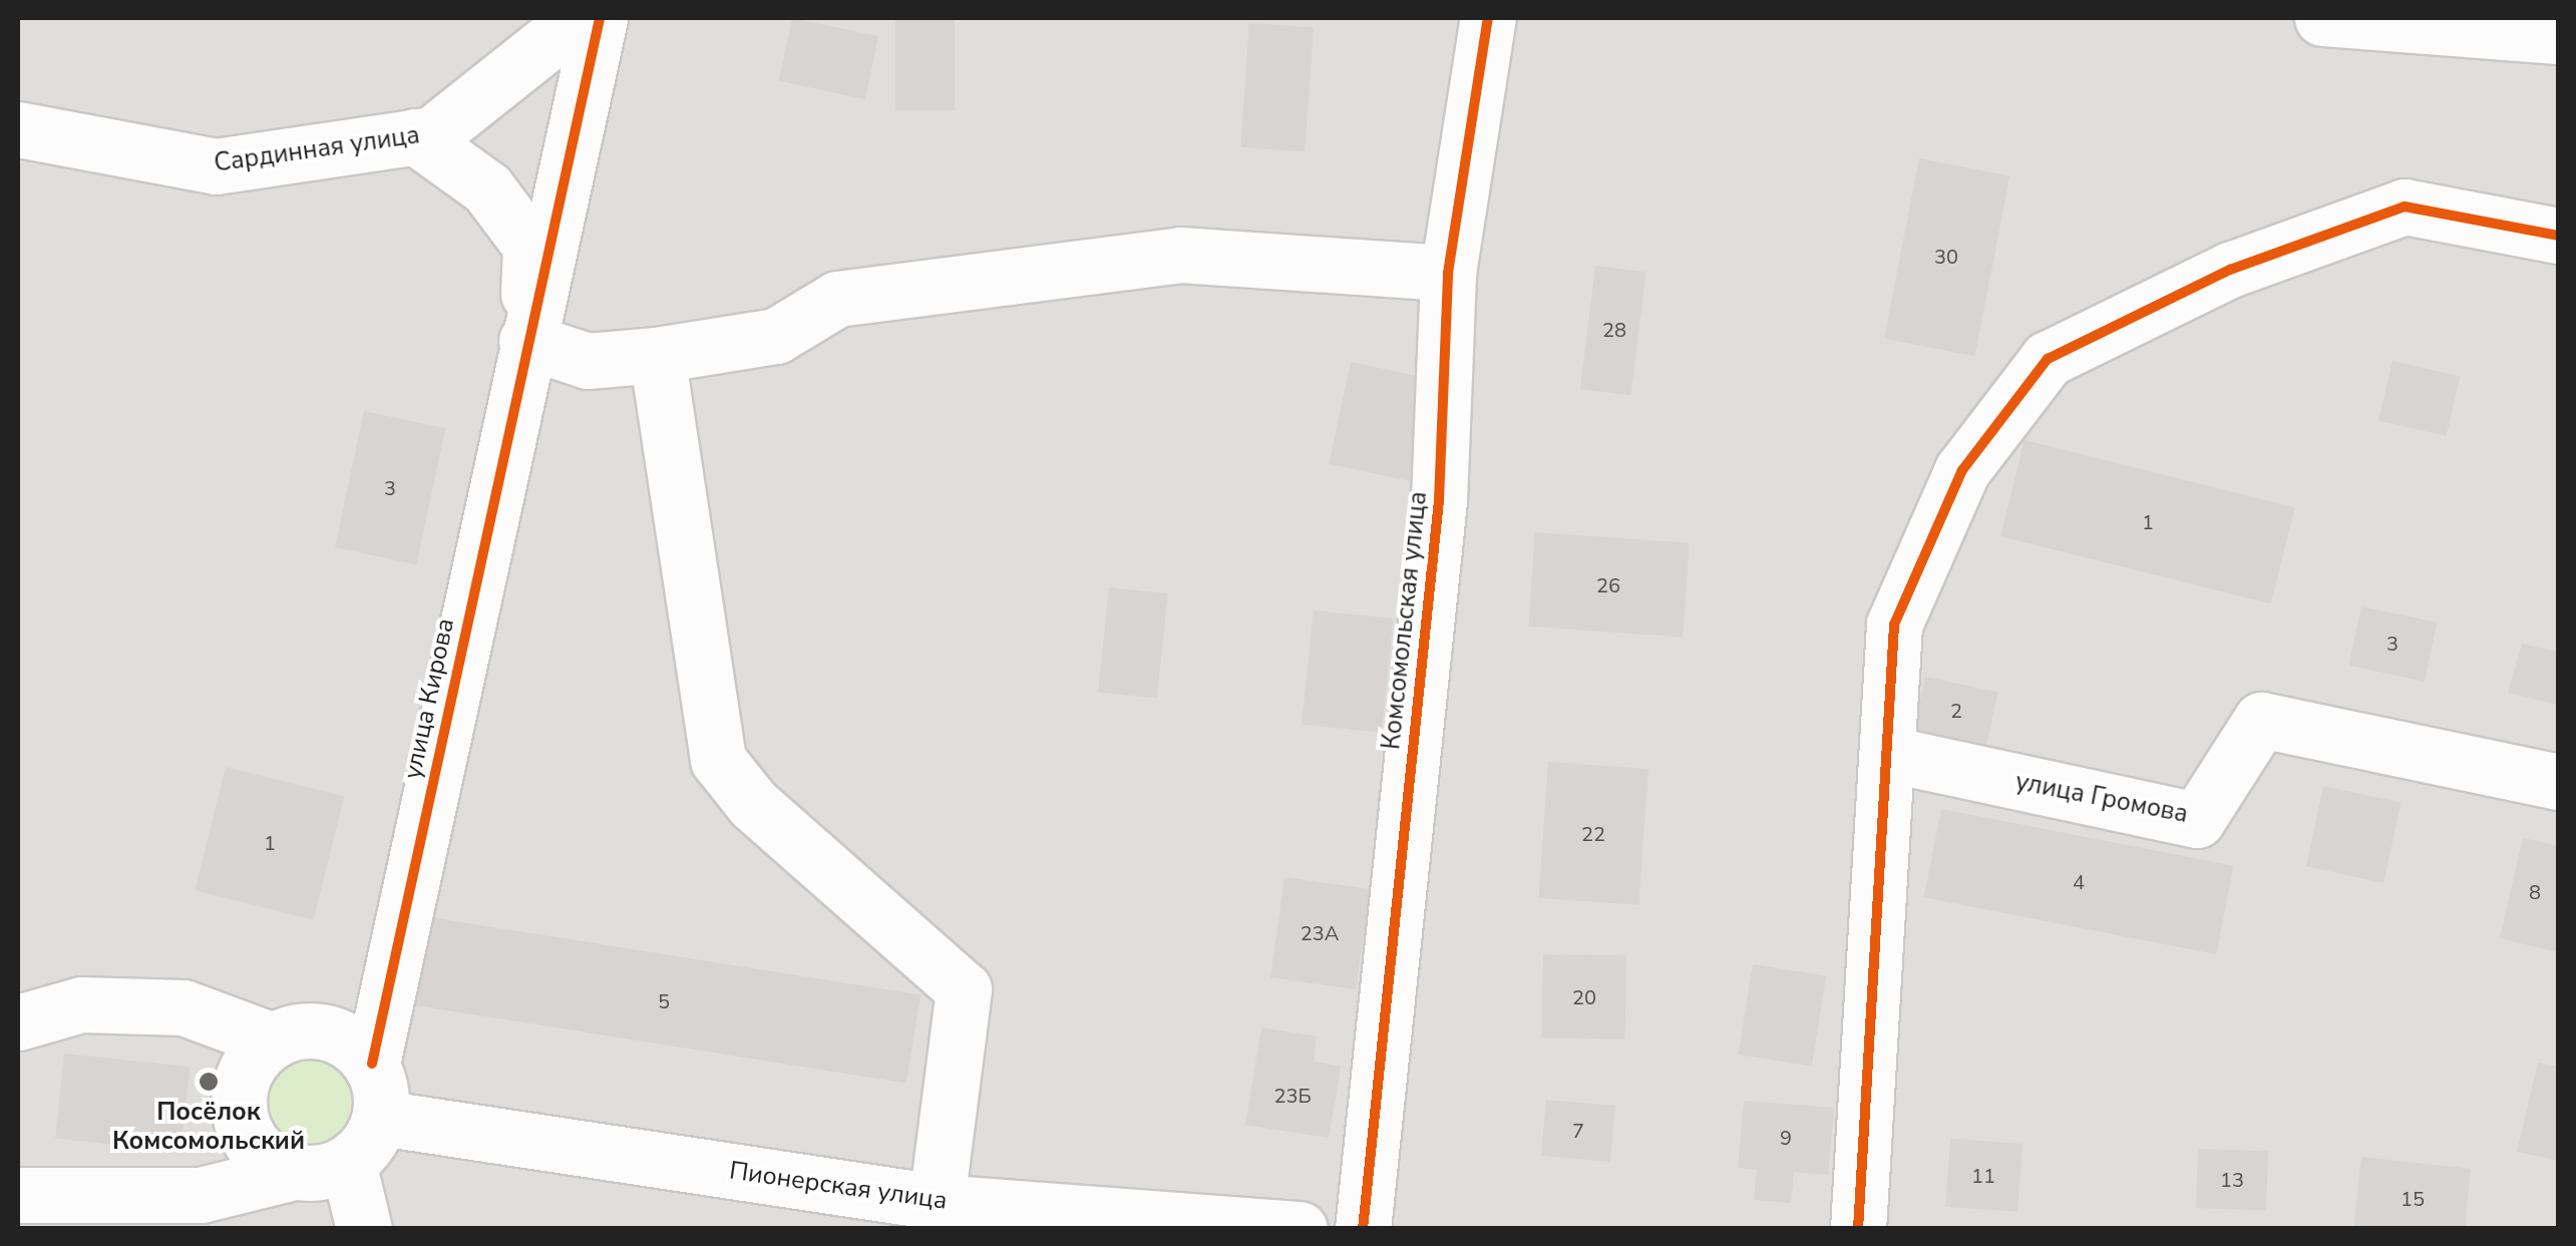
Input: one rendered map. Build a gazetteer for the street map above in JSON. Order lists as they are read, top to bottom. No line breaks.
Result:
{"streets":{"street":["Сардинная улица","Комсомольская улица","улица Кирова","улица Громова","Пионерская улица"]},"crossings":[["улица Кирова","Пионерская улица"]],"places":["Посёлок Комсомольский"],"house_numbers":["30","28","3","1","26","3","2","22","1","4","8","23А","20","5","23Б","7","9","11","13","15"]}
